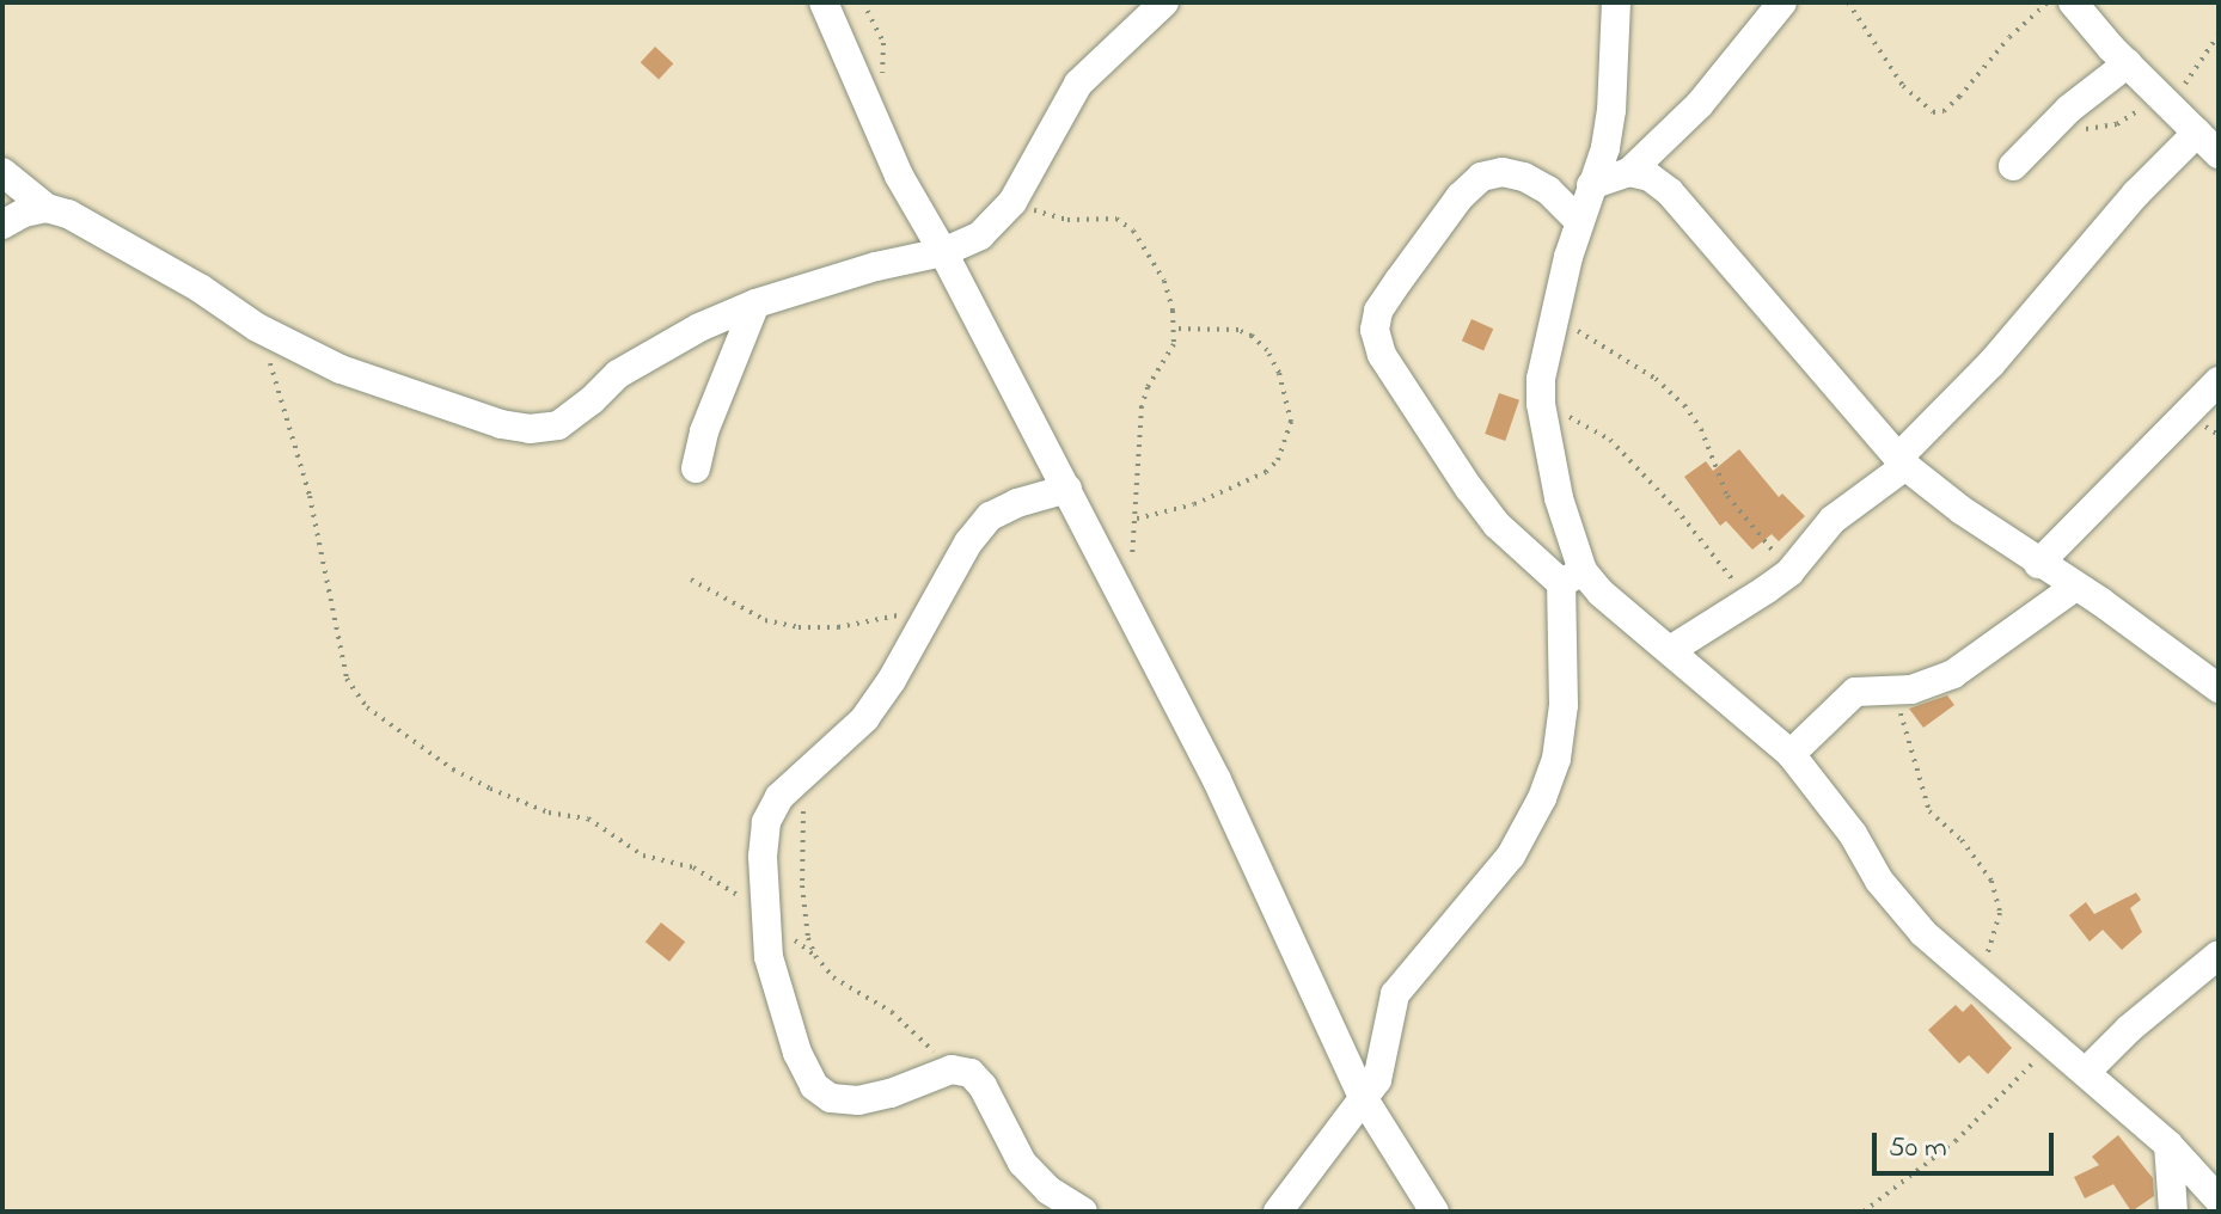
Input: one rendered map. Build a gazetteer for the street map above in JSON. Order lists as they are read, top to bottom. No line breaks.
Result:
{"scale_bar":"50 m"}
